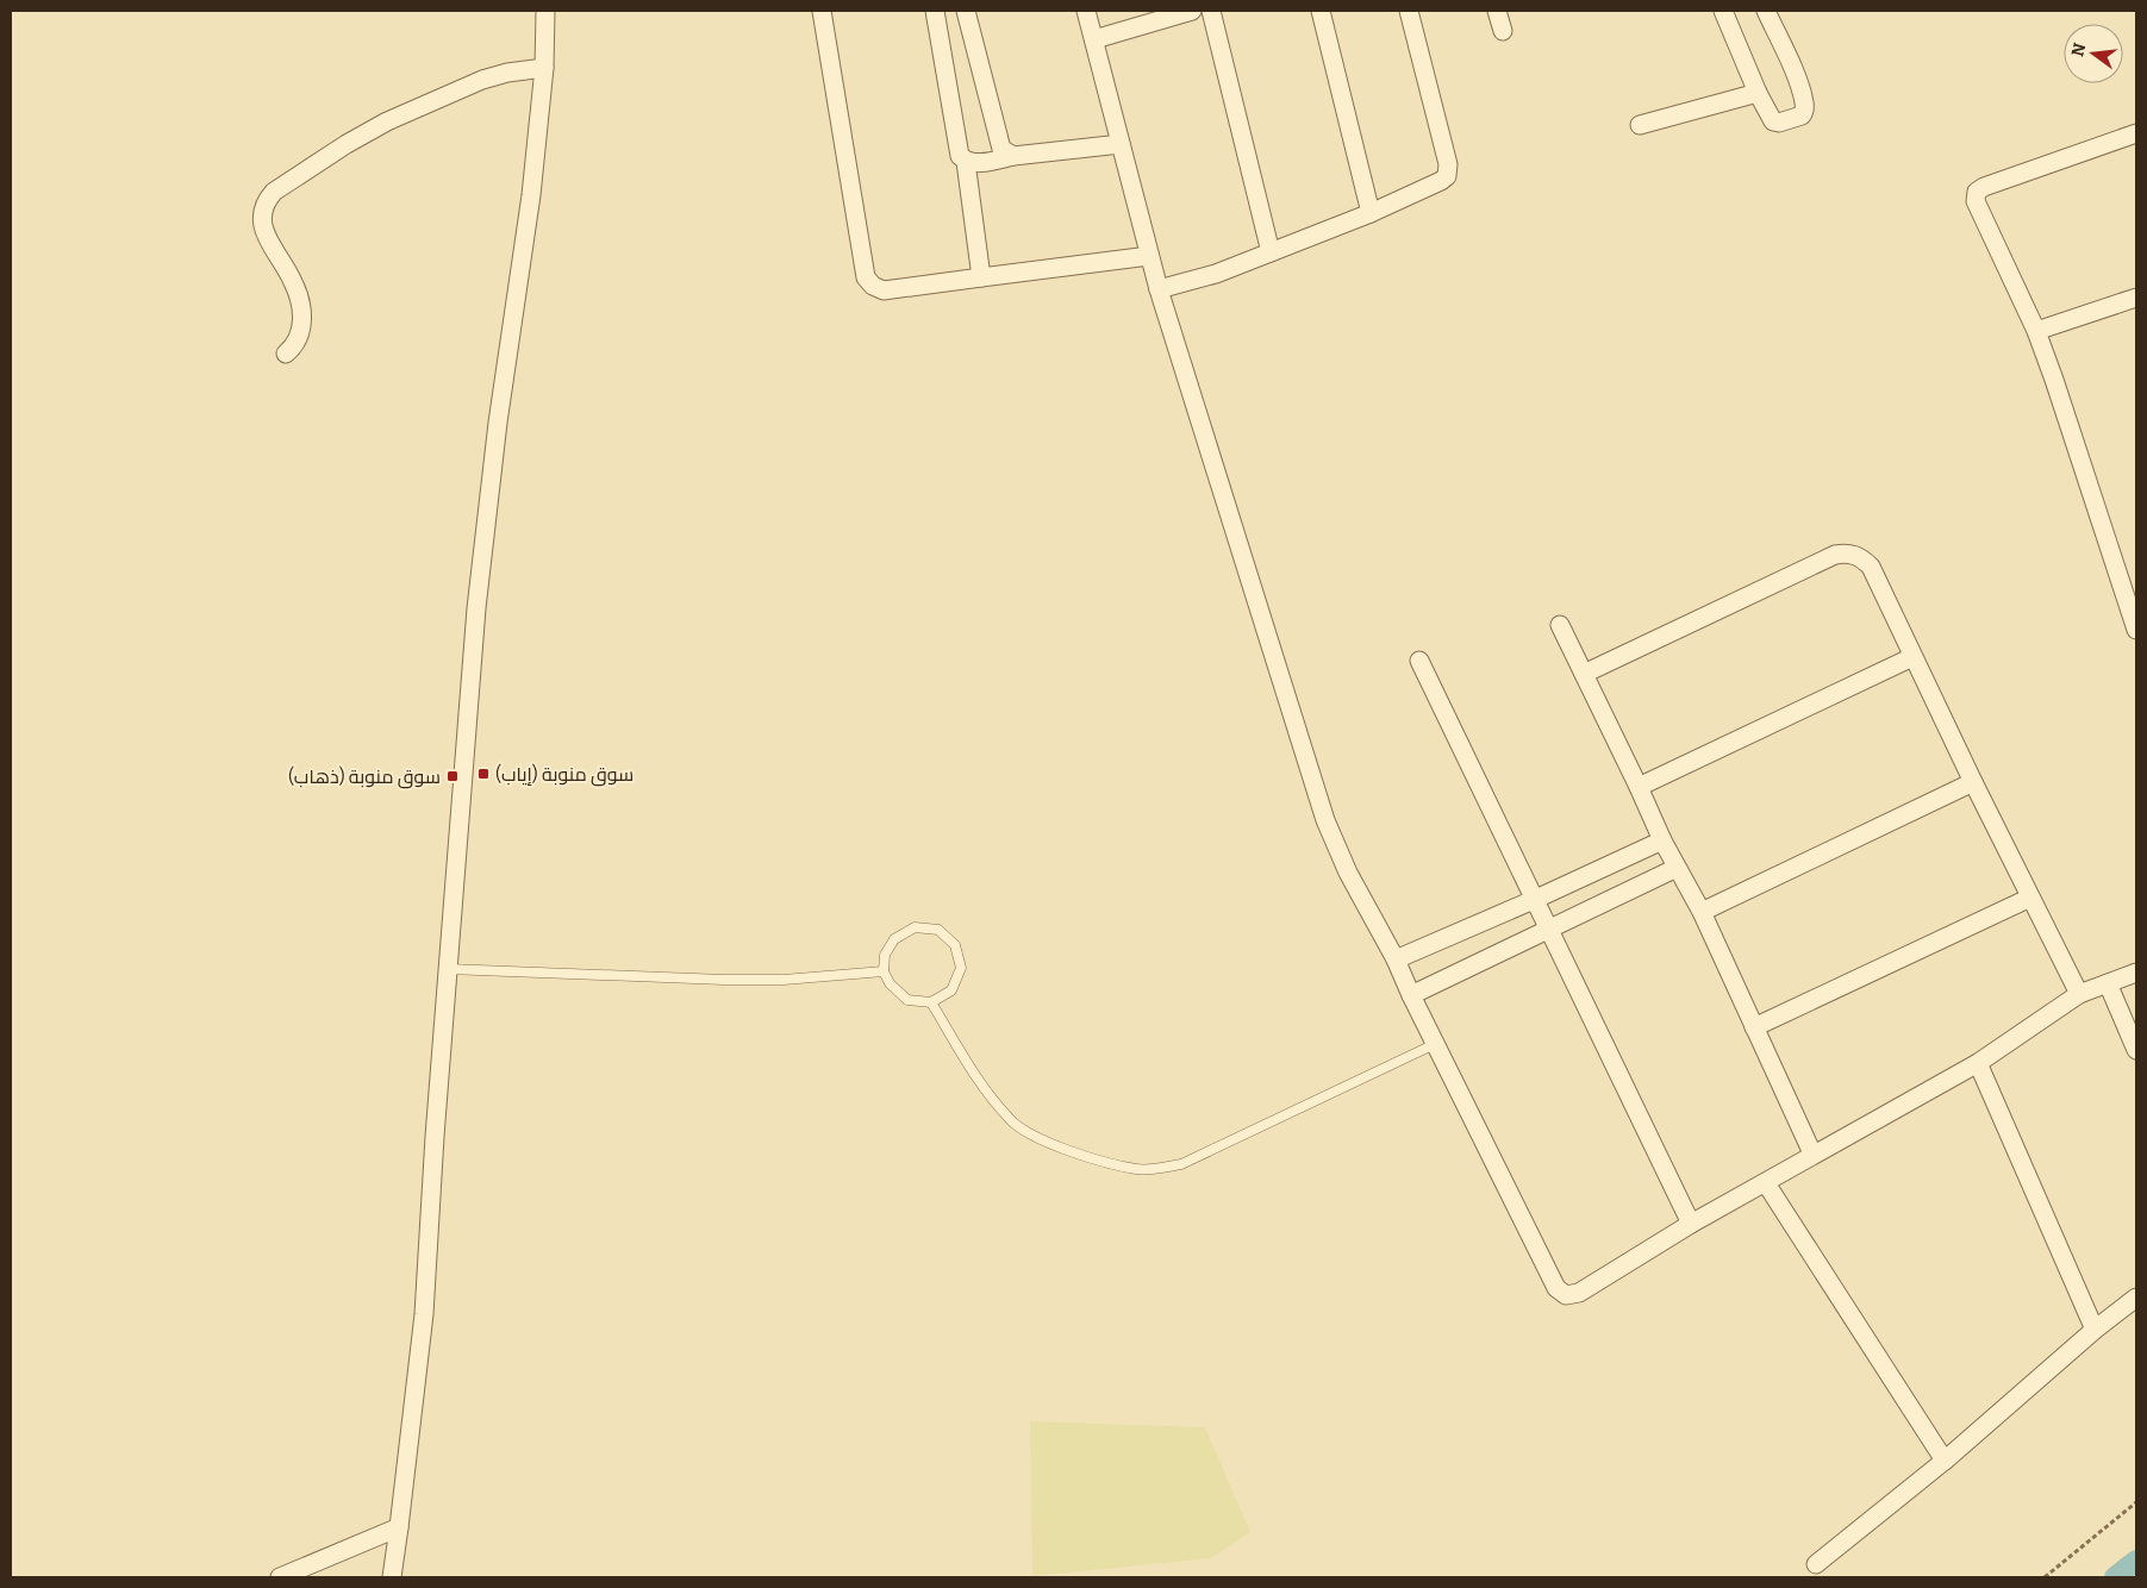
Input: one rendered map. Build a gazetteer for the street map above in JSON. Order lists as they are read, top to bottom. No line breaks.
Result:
{"places":{"transit":["سوق منوبة (إياب)","سوق منوبة (ذهاب)"]},"north":"left"}
